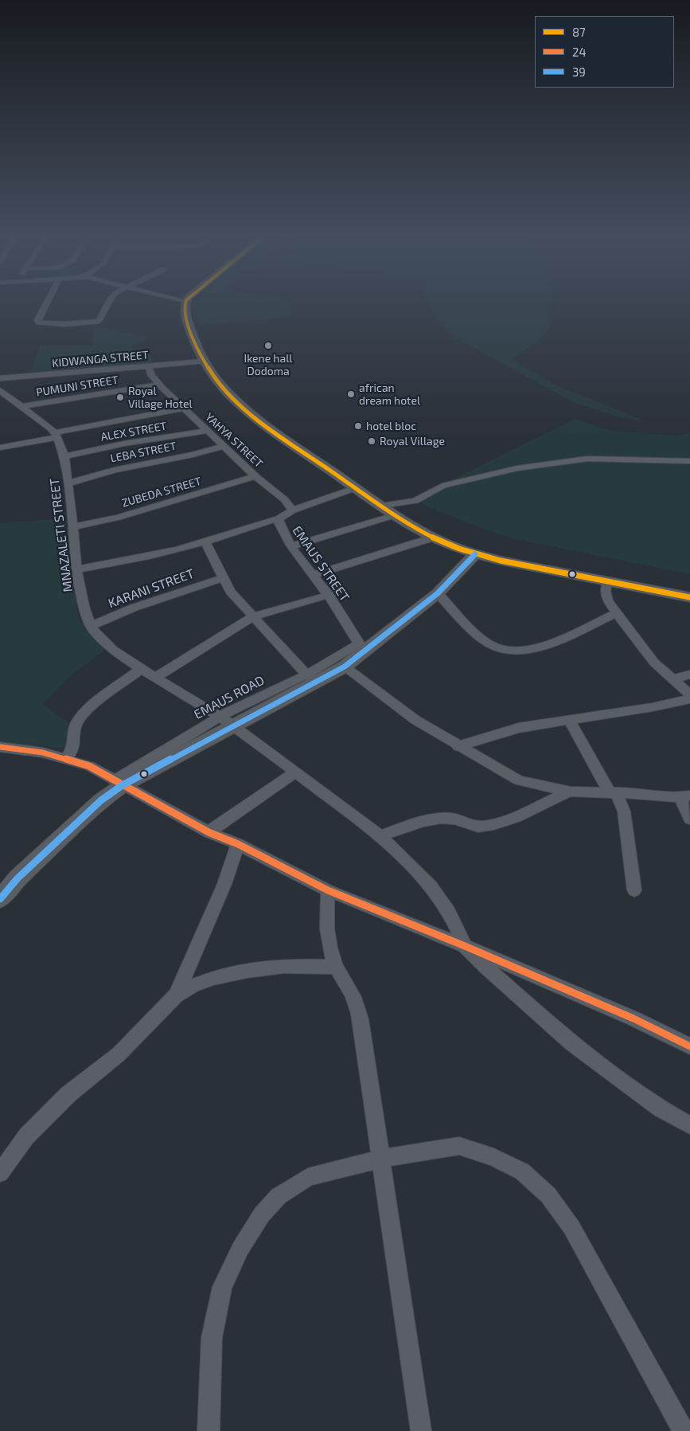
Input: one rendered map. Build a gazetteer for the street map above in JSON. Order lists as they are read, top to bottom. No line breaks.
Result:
{"streets":{"street":["KIDWANGA STREET","PUMUNI STREET","ALEX STREET","YAHYA STREET","LEBA STREET","ZUBEDA STREET","MNAZALETI STREET","EMAUS STREET","KARANI STREET"]},"crossings":[["KIDWANGA STREET","YAHYA STREET"],["PUMUNI STREET","YAHYA STREET"],["ALEX STREET","YAHYA STREET"],["ALEX STREET","MNAZALETI STREET"],["YAHYA STREET","LEBA STREET"],["YAHYA STREET","ZUBEDA STREET"],["YAHYA STREET","EMAUS STREET"],["LEBA STREET","MNAZALETI STREET"],["ZUBEDA STREET","MNAZALETI STREET"],["MNAZALETI STREET","KARANI STREET"]],"places":["Ikene hall Dodoma","african dream hotel","Royal Village Hotel","hotel bloc","Royal Village"],"lines":["transit line 87","transit line 39","transit line 24"],"legend":["87","24","39"]}
